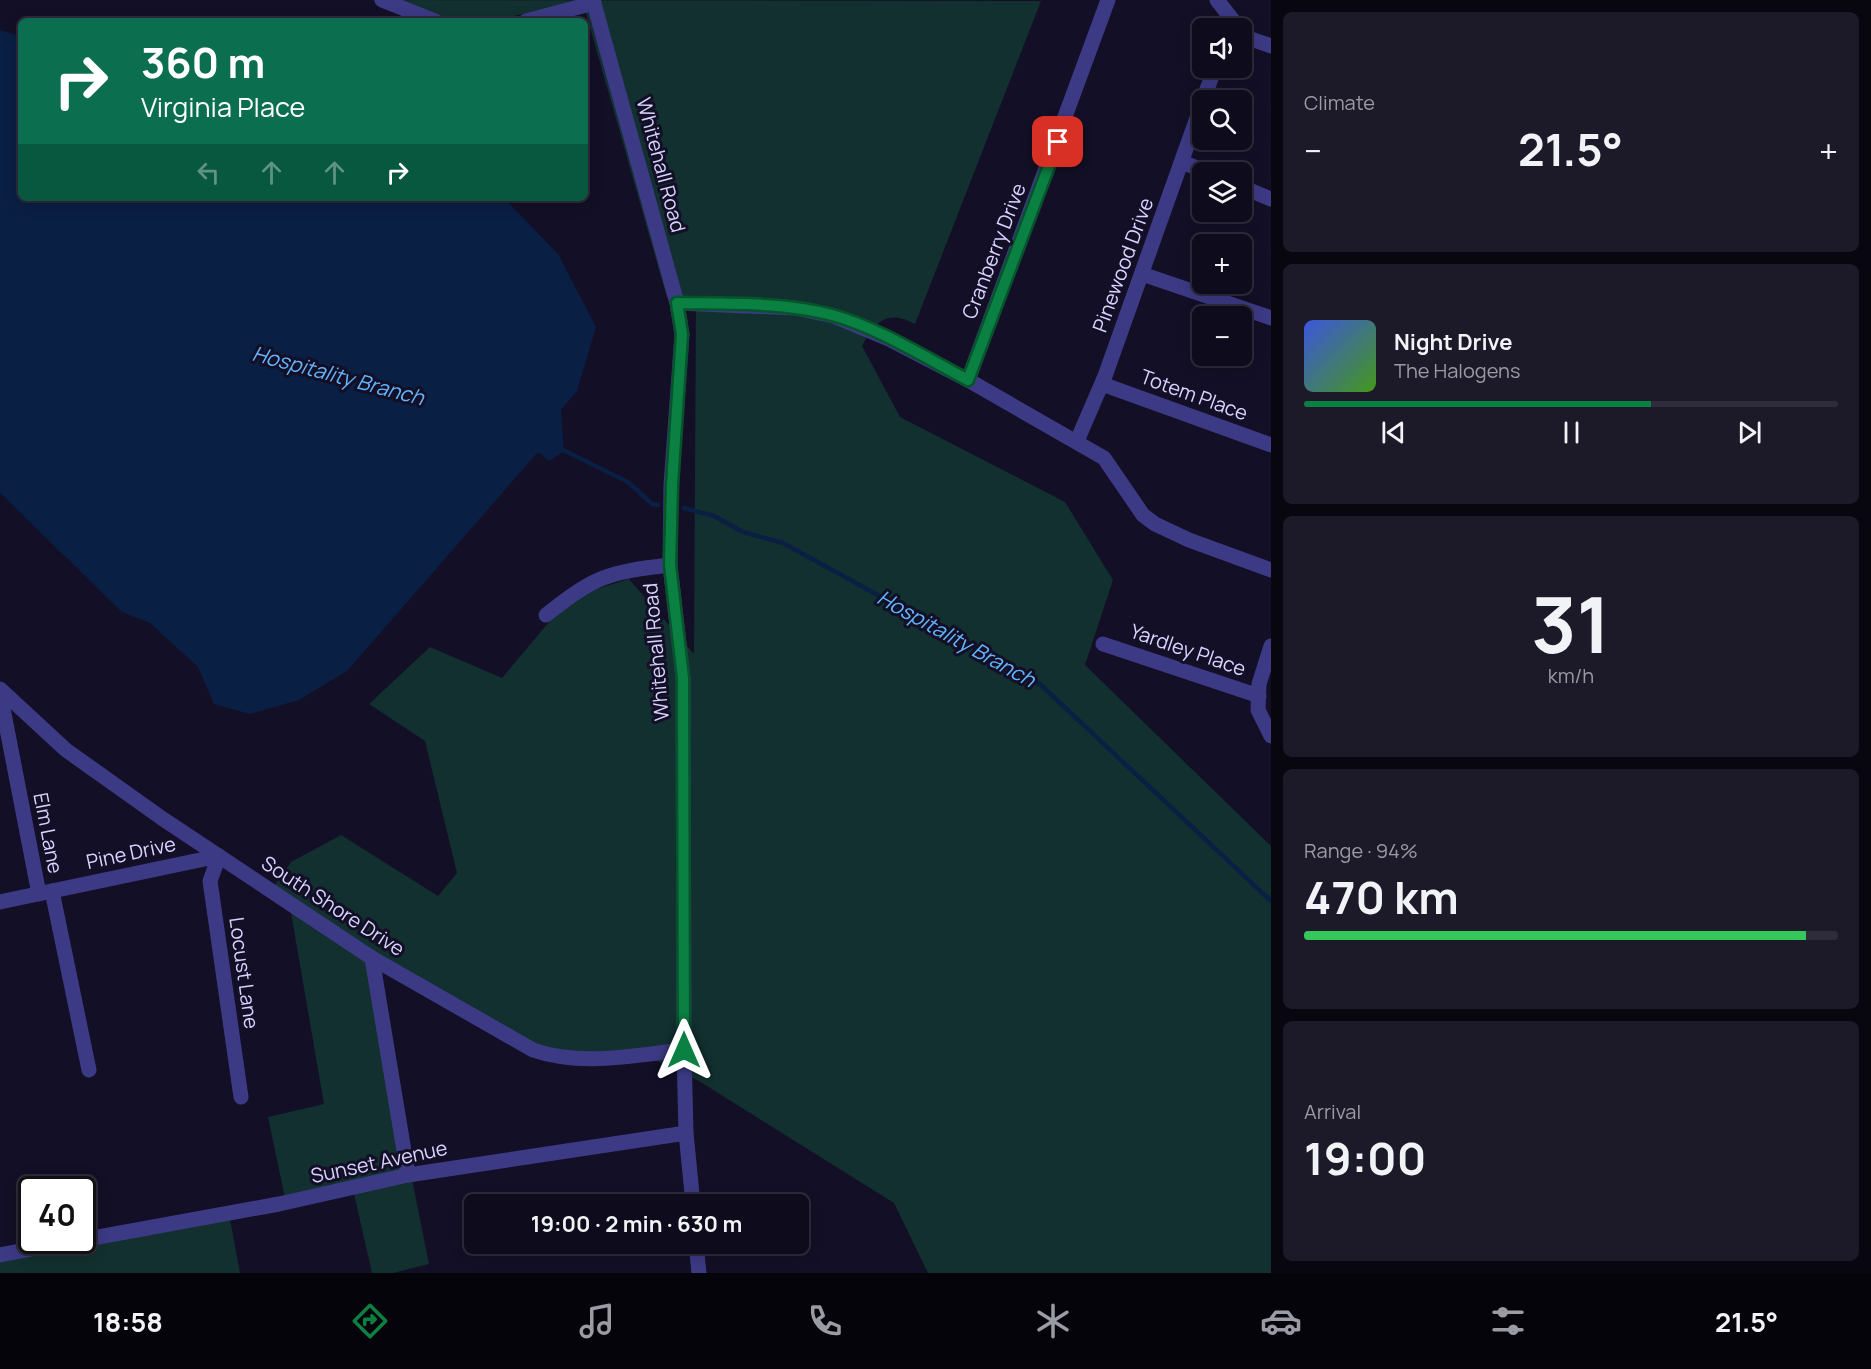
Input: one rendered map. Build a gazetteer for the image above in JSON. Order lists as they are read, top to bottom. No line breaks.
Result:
{"streets":{"street":["Whitehall Road","Cranberry Drive","Pinewood Drive","Totem Place","Yardley Place","Elm Lane","Pine Drive","South Shore Drive","Locust Lane","Sunset Avenue"]},"crossings":[["Whitehall Road","South Shore Drive"],["Whitehall Road","Sunset Avenue"],["Pinewood Drive","Totem Place"],["Elm Lane","Pine Drive"],["Elm Lane","South Shore Drive"],["Pine Drive","South Shore Drive"],["Pine Drive","Locust Lane"],["South Shore Drive","Locust Lane"]],"water":["Hospitality Branch"],"page":{"tile":["Climate",["31","km/h"],["Range · 94%","470 km"],["Arrival","19:00"]],"map_buttons":["+","−"],"turn":["360 m","Virginia Place"],"heat":["−","21.5°","+"],"song":["Night Drive","The Halogens"],"limit":"40","trip":"19:00 · 2 min · 630 m","tabs":["18:58","21.5°"]}}
